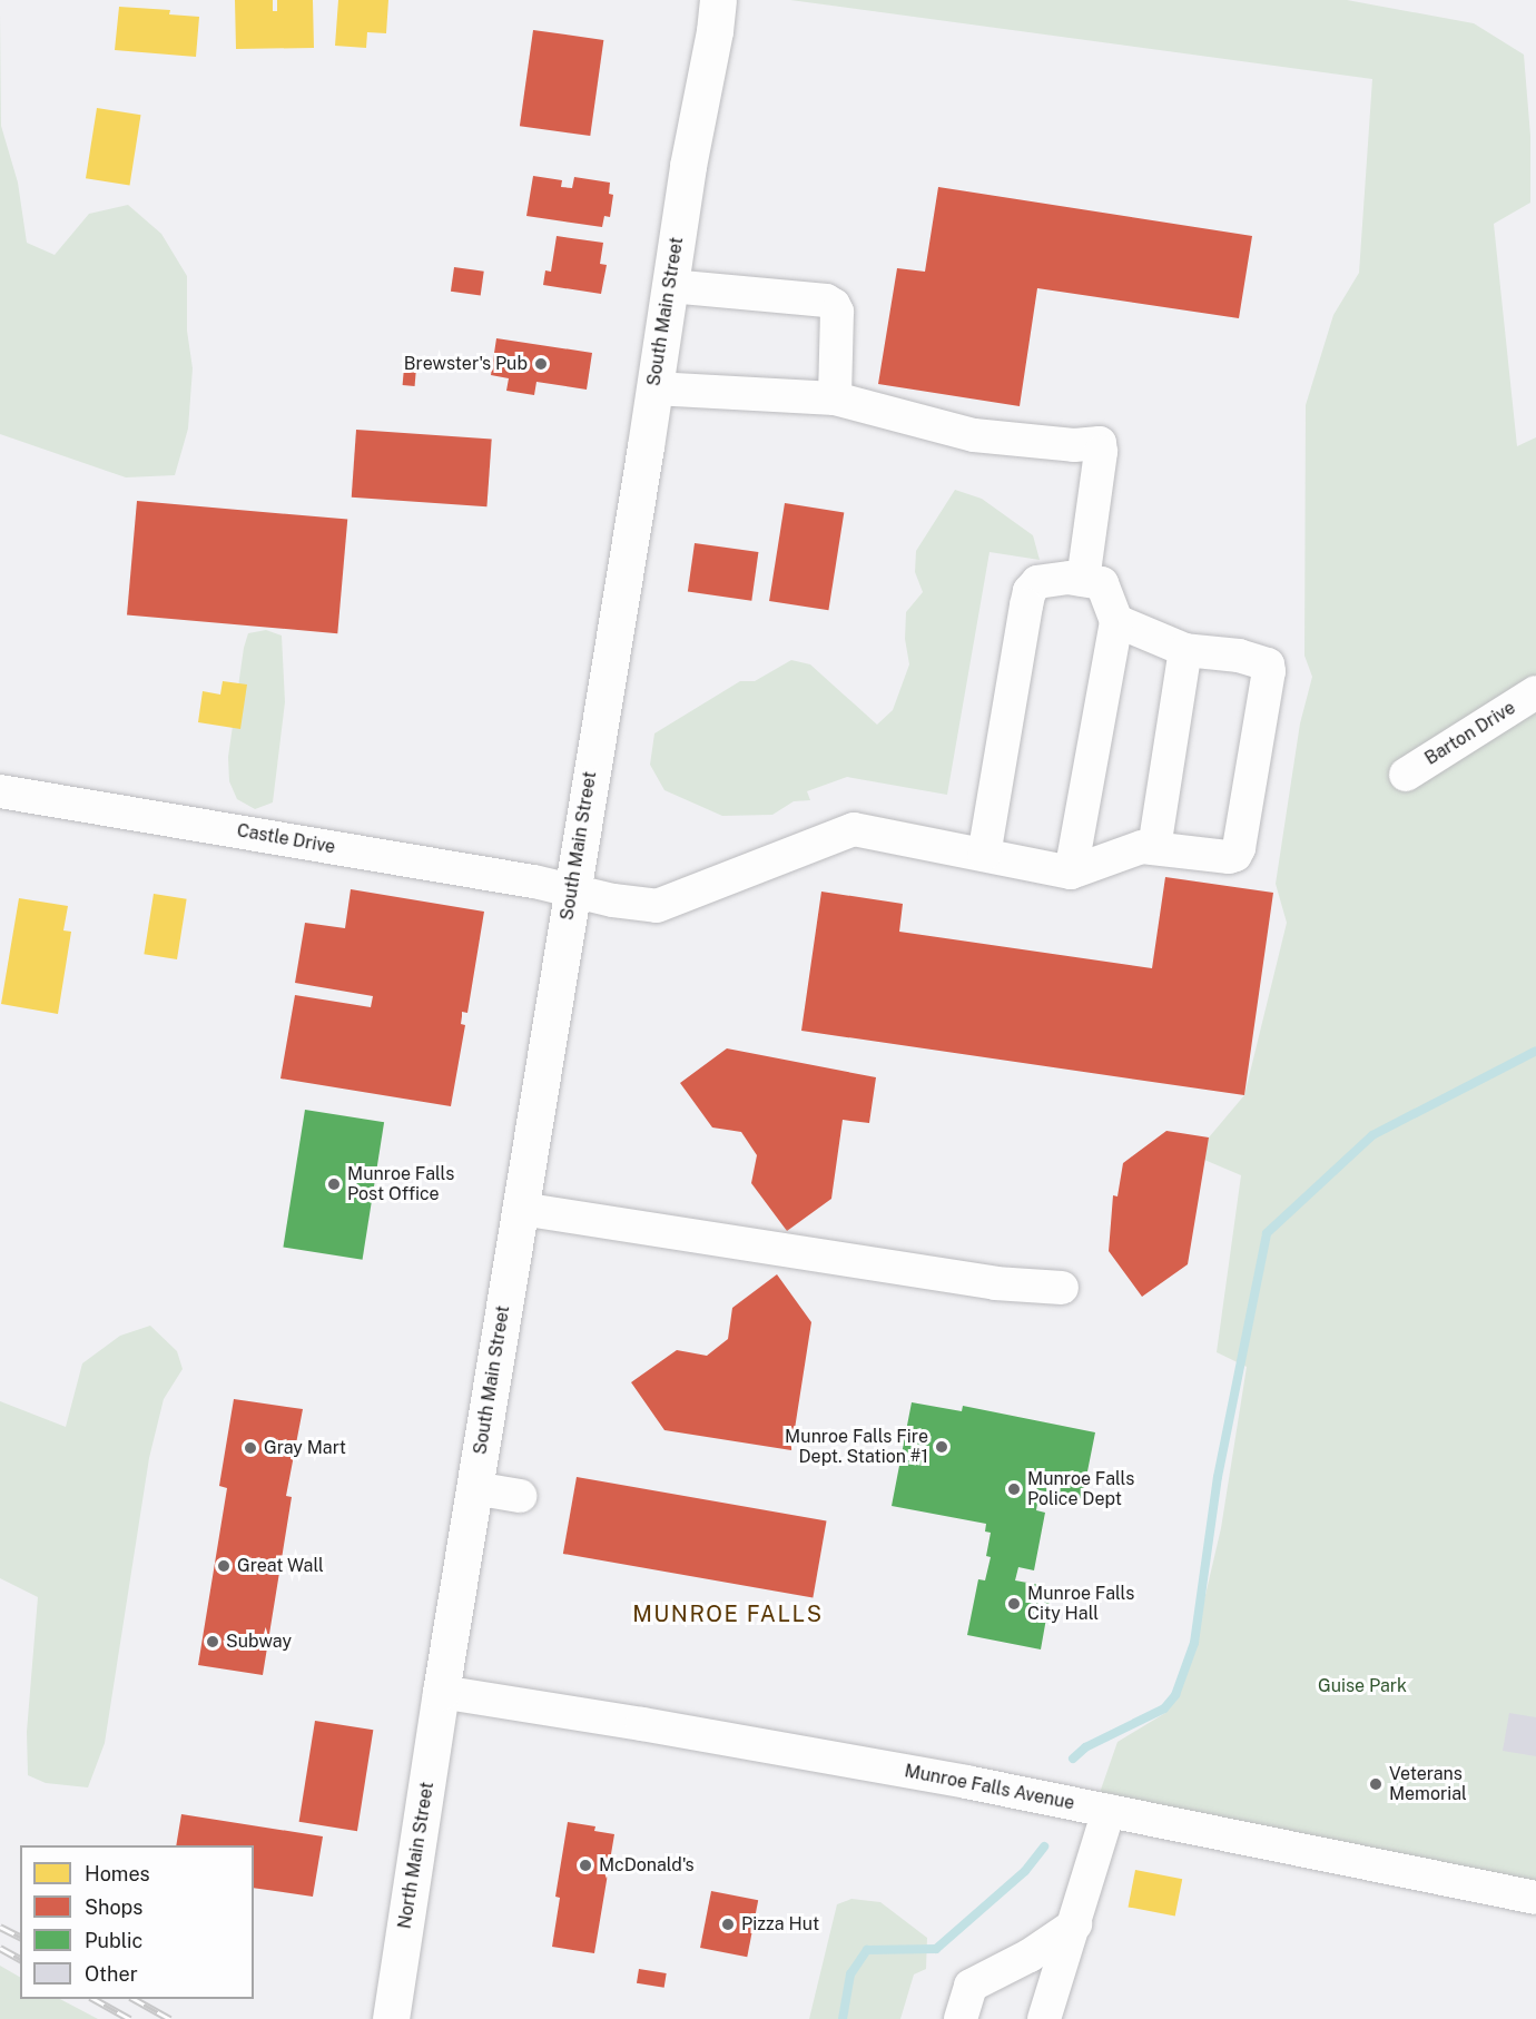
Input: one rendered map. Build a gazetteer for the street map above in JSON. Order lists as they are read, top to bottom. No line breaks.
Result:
{"streets":{"main road":["South Main Street","North Main Street"],"street":["Barton Drive","Castle Drive","Munroe Falls Avenue"]},"crossings":[["South Main Street","Castle Drive"],["South Main Street","Munroe Falls Avenue"],["South Main Street","North Main Street"],["Munroe Falls Avenue","North Main Street"]],"districts":["MUNROE FALLS"],"parks":["Guise Park"],"places":["Brewster's Pub","Munroe Falls Post Office","Munroe Falls Fire Dept. Station #1","Gray Mart","Munroe Falls Police Dept","Great Wall","Munroe Falls City Hall","Subway","Veterans Memorial","McDonald's","Pizza Hut"],"legend":["Homes","Shops","Public","Other"]}
